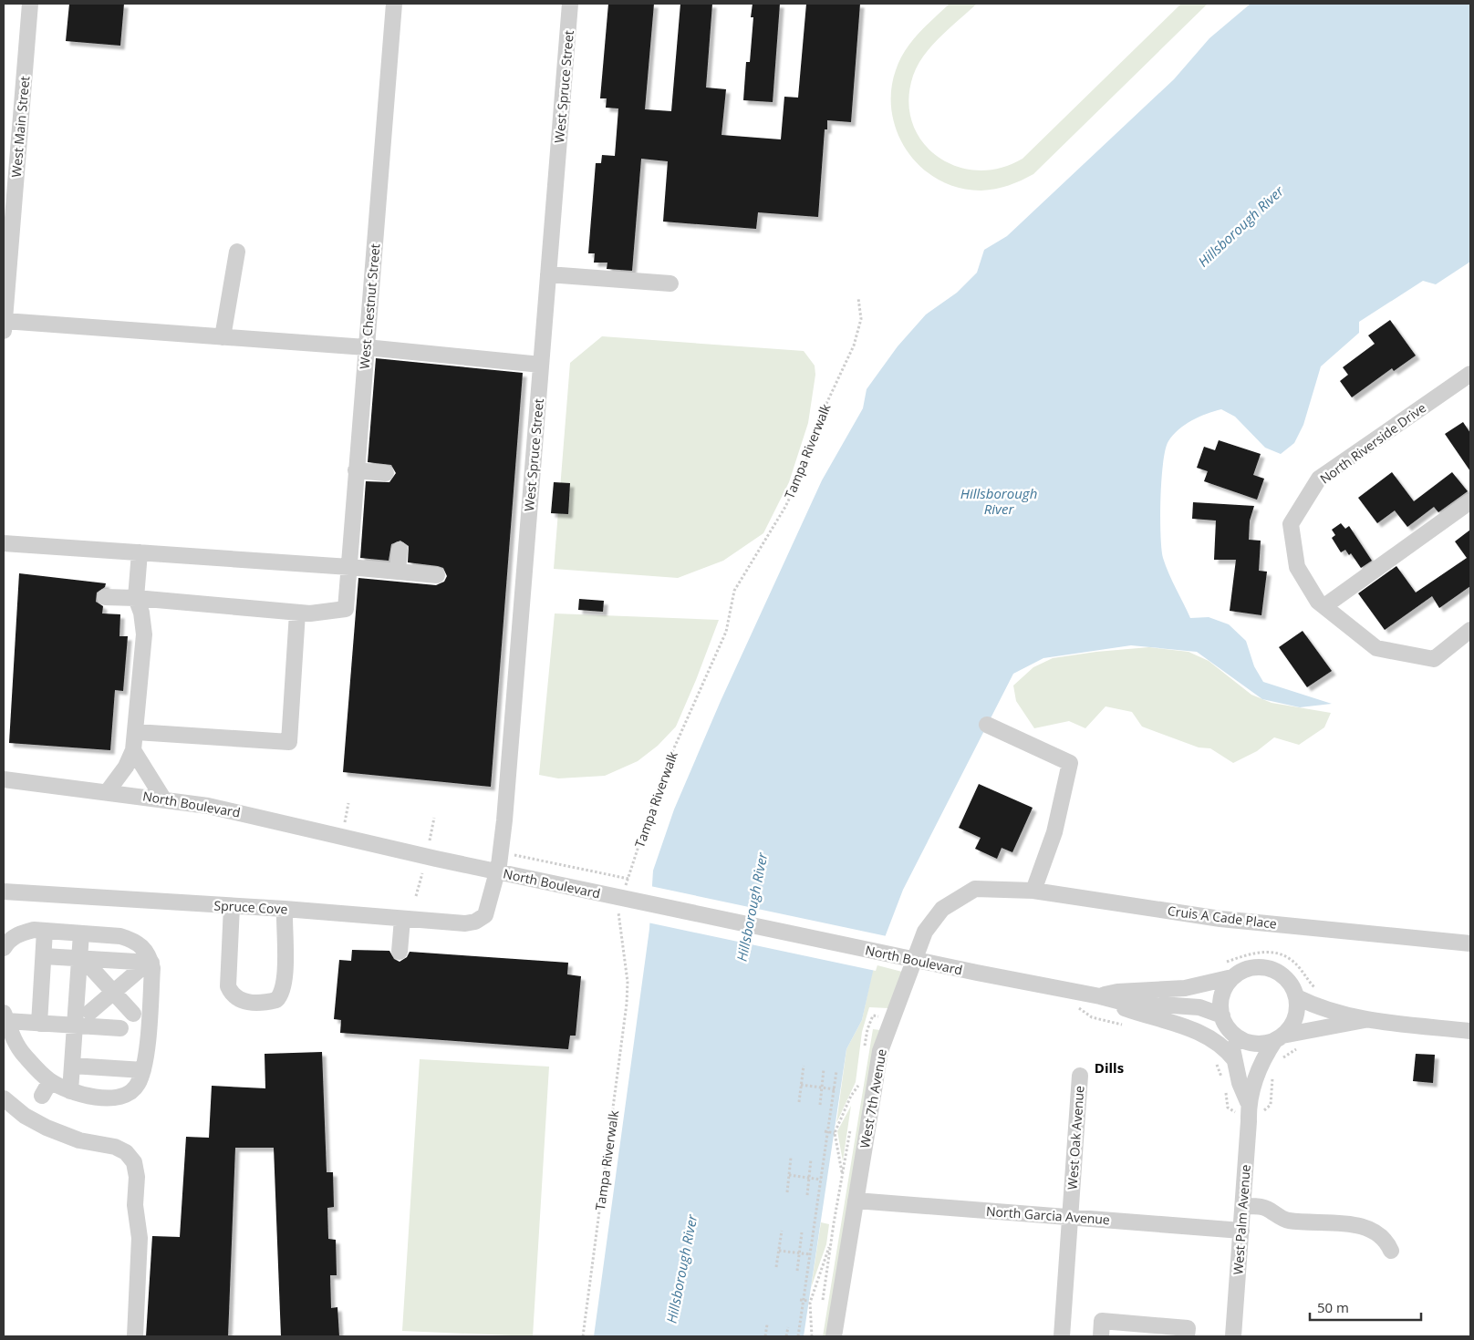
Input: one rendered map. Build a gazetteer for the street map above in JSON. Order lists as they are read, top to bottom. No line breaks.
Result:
{"streets":{"street":["West Spruce Street","West Main Street","West Chestnut Street","North Riverside Drive","North Boulevard","Spruce Cove","Cruis A Cade Place","West 7th Avenue","West Oak Avenue","North Garcia Avenue","West Palm Avenue"],"path":["Tampa Riverwalk"]},"crossings":[["West Spruce Street","Spruce Cove"],["North Boulevard","West Palm Avenue"],["Cruis A Cade Place","West 7th Avenue"],["West 7th Avenue","North Garcia Avenue"],["West Oak Avenue","North Garcia Avenue"],["North Garcia Avenue","West Palm Avenue"]],"districts":["Dills"],"water":["Hillsborough River"],"scale_bar":"50 m"}
